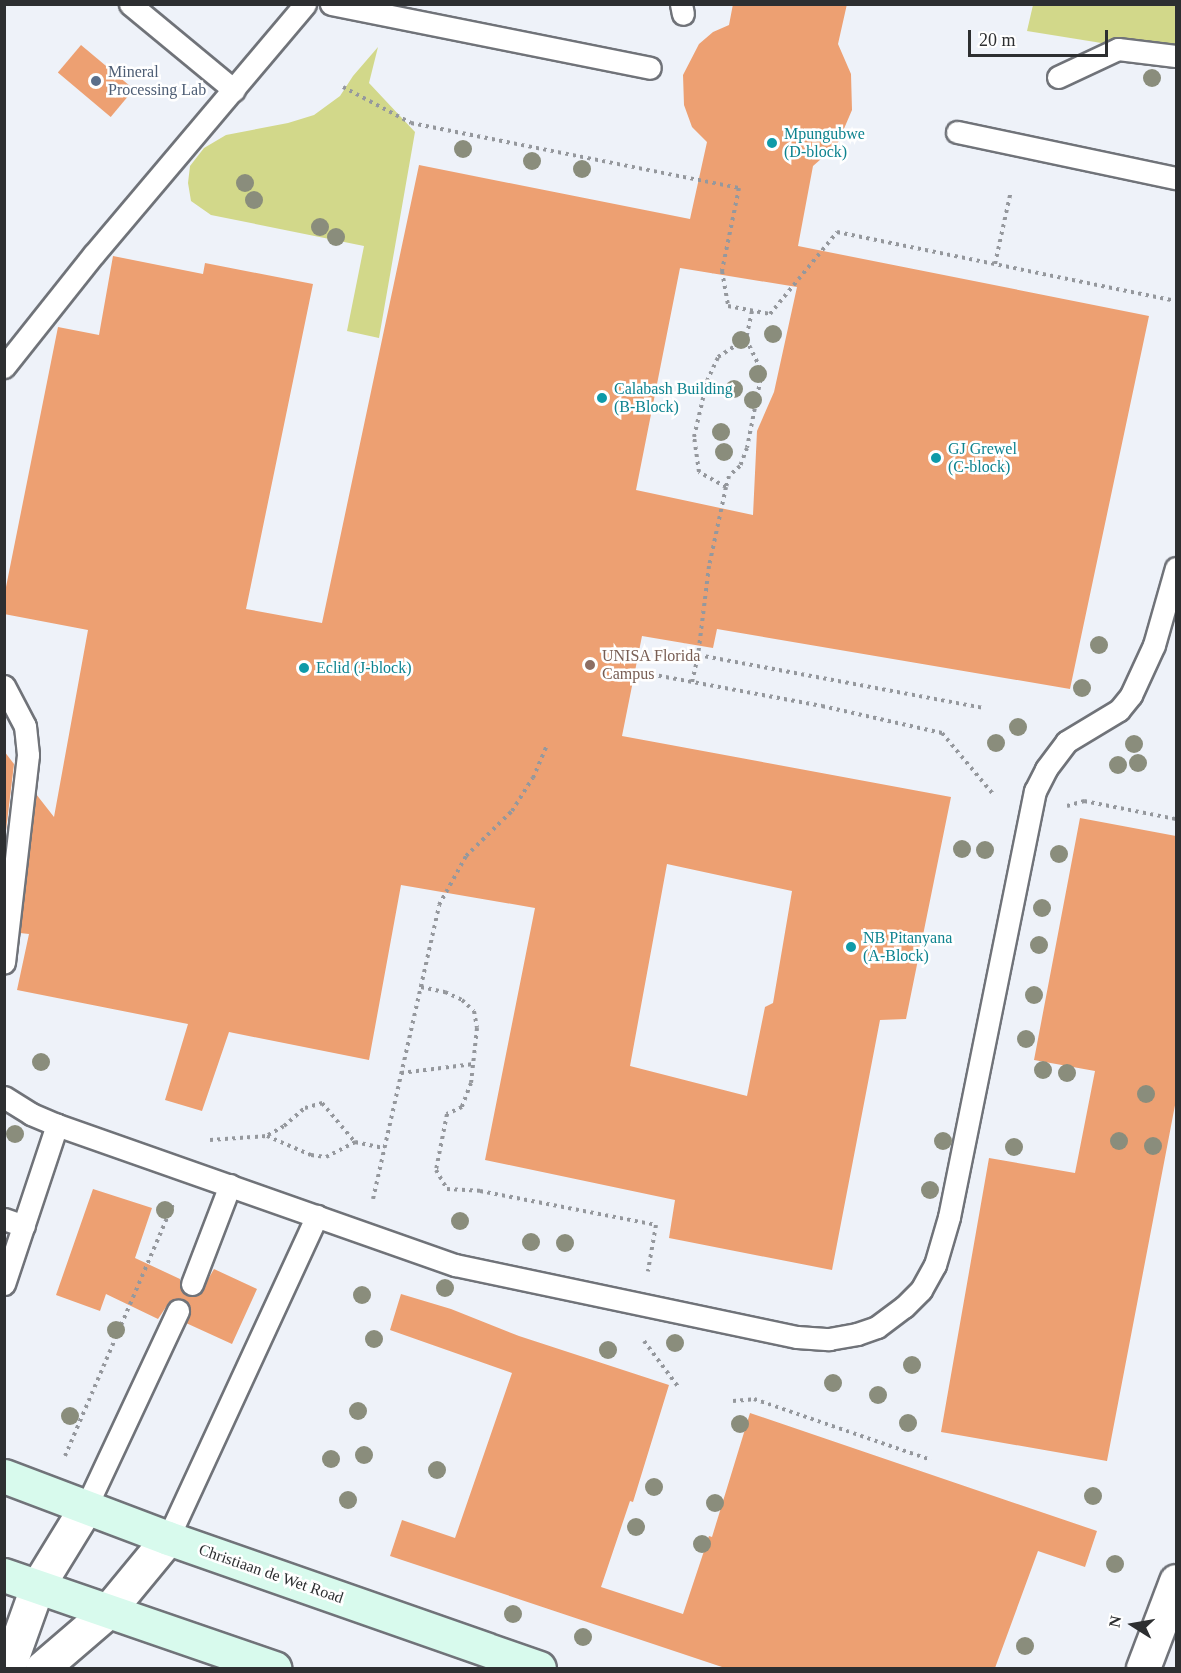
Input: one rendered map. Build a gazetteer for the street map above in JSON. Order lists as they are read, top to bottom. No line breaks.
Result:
{"streets":{"main road":["Christiaan de Wet Road"]},"places":["Mineral Processing Lab","Mpungubwe (D-block)","Calabash Building (B-Block)","GJ Grewel (C-block)","UNISA Florida Campus","Eclid (J-block)","NB Pitanyana (A-Block)"],"scale_bar":"20 m","north":"left"}
